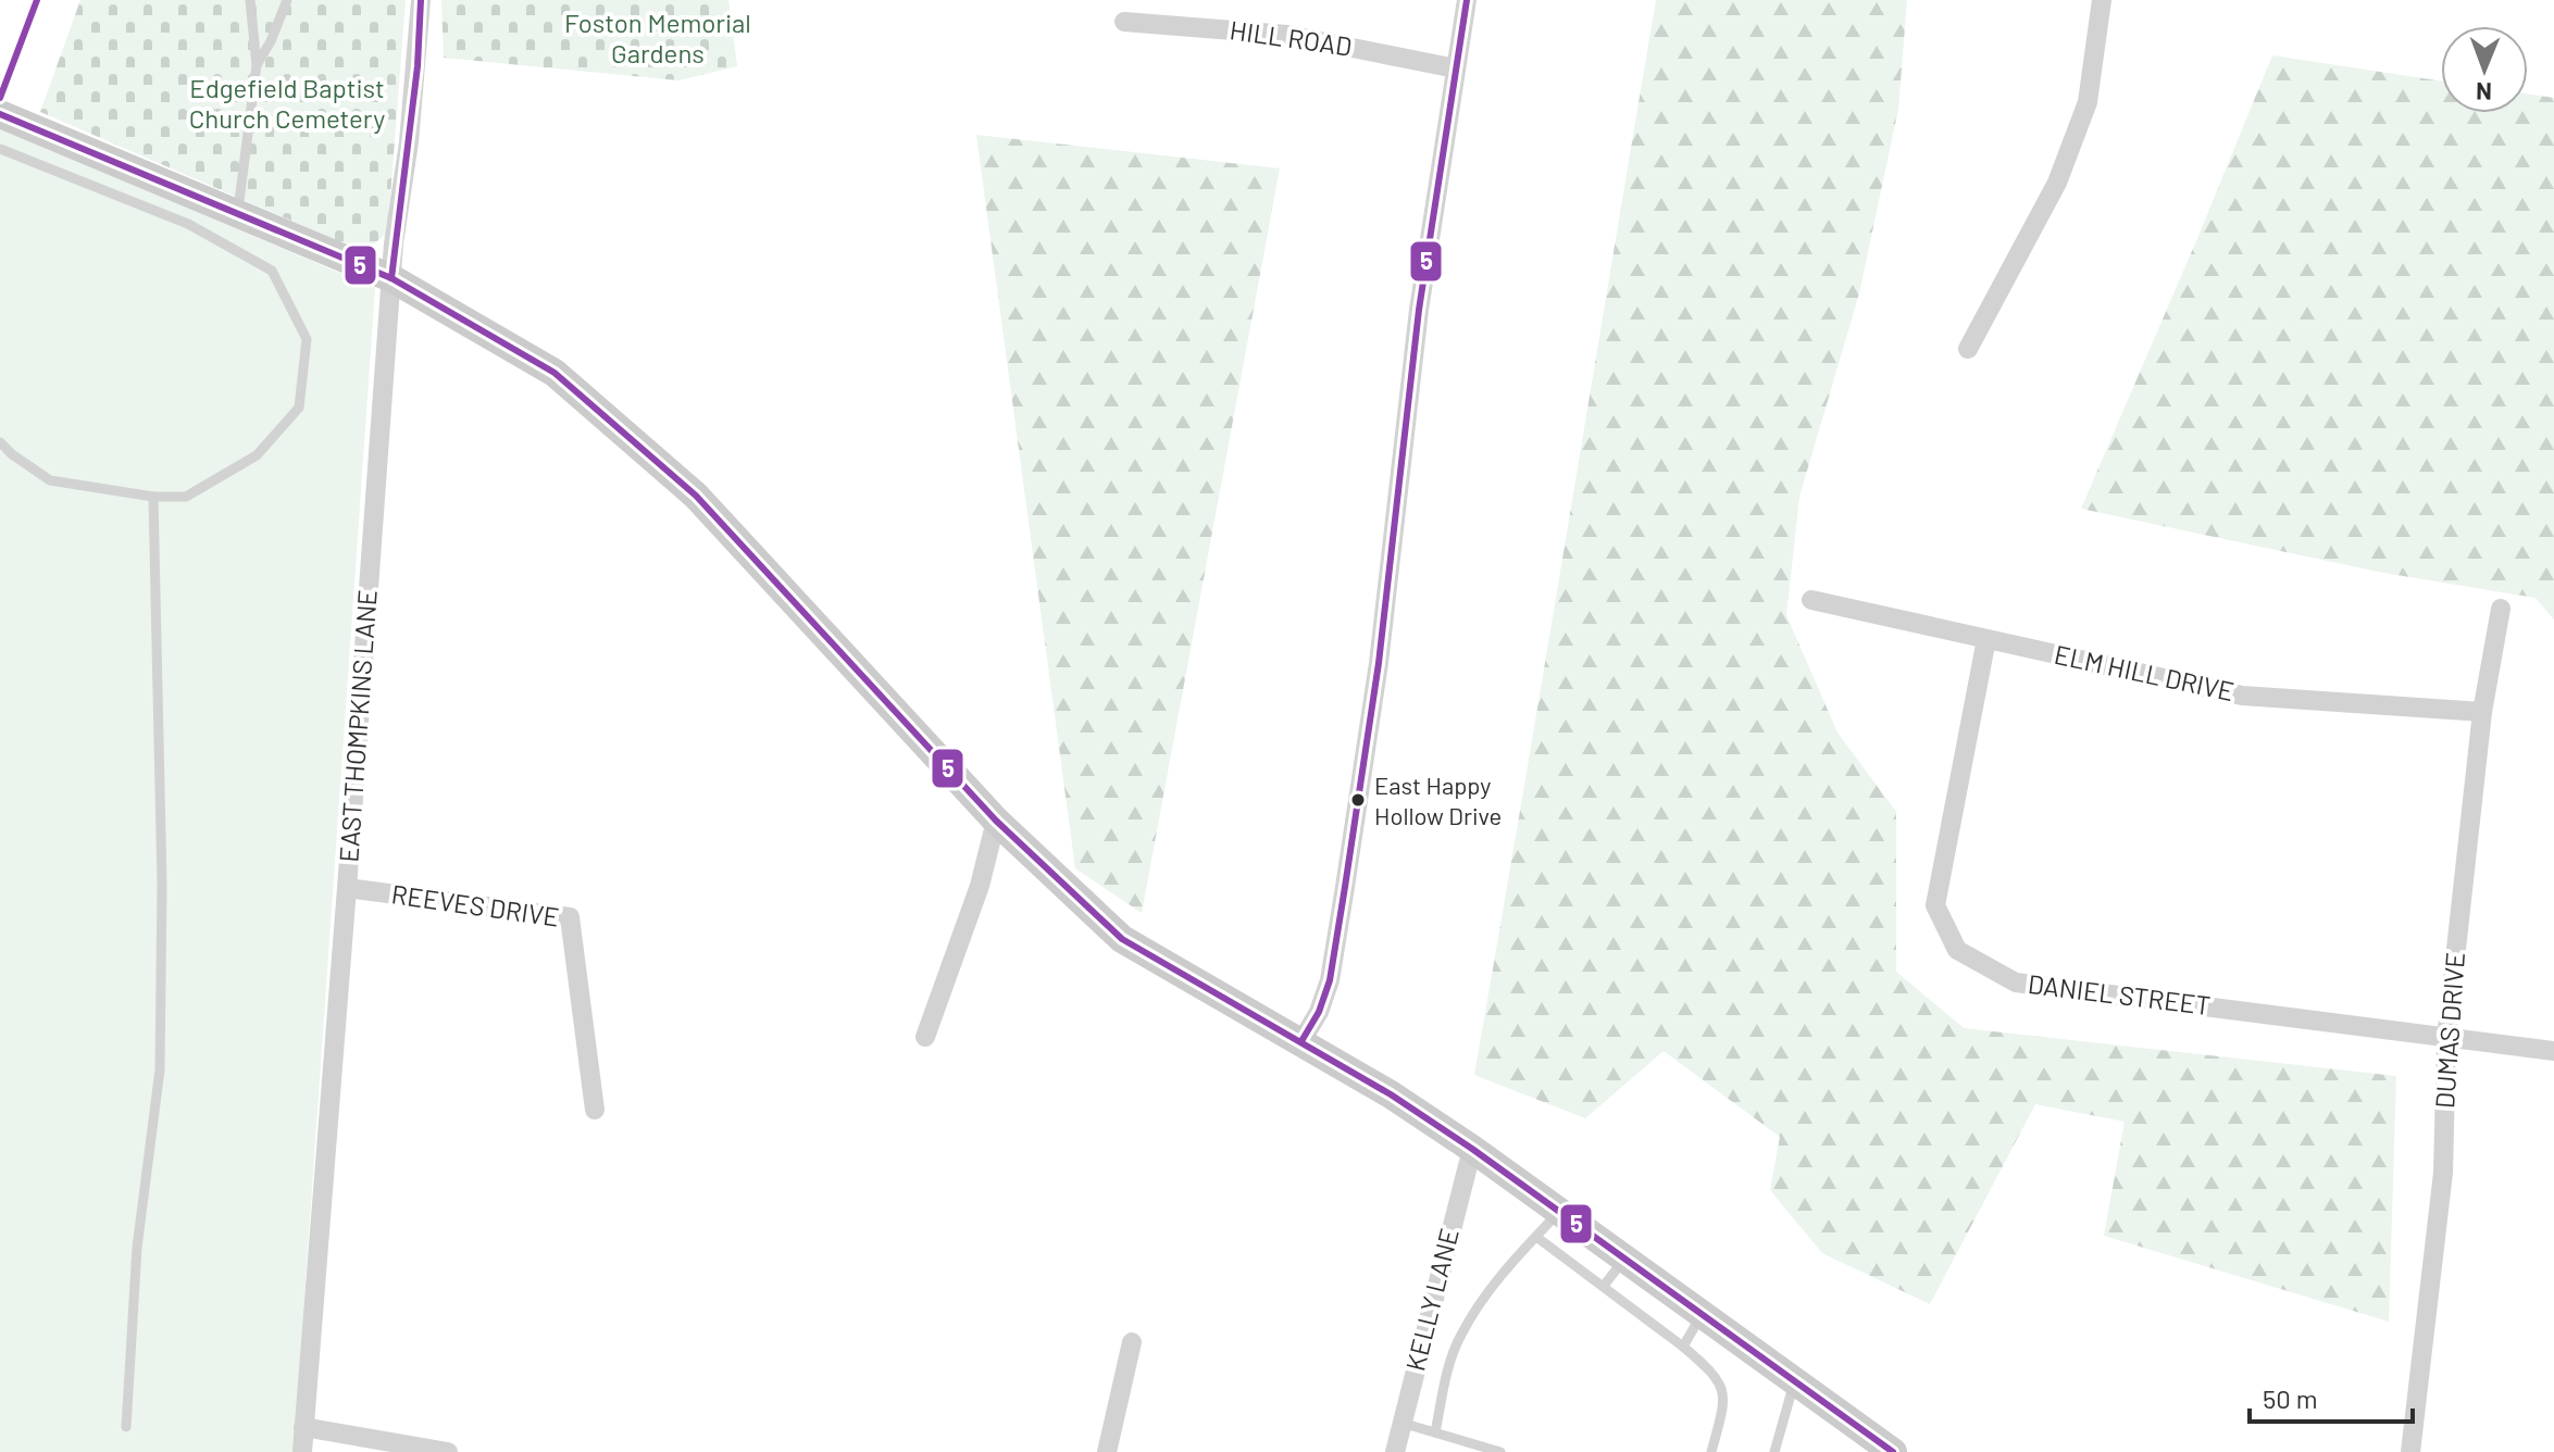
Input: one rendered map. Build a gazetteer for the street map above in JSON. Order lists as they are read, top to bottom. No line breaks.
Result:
{"streets":{"street":["HILL ROAD","ELM HILL DRIVE","EAST THOMPKINS LANE","REEVES DRIVE","DANIEL STREET","DUMAS DRIVE","KELLY LANE"]},"crossings":[["ELM HILL DRIVE","DANIEL STREET"],["ELM HILL DRIVE","DUMAS DRIVE"],["EAST THOMPKINS LANE","REEVES DRIVE"],["DANIEL STREET","DUMAS DRIVE"]],"parks":["Foston Memorial Gardens","Edgefield Baptist Church Cemetery"],"places":["East Happy Hollow Drive"],"lines":["transit line 5"],"scale_bar":"50 m","north":"bottom"}
